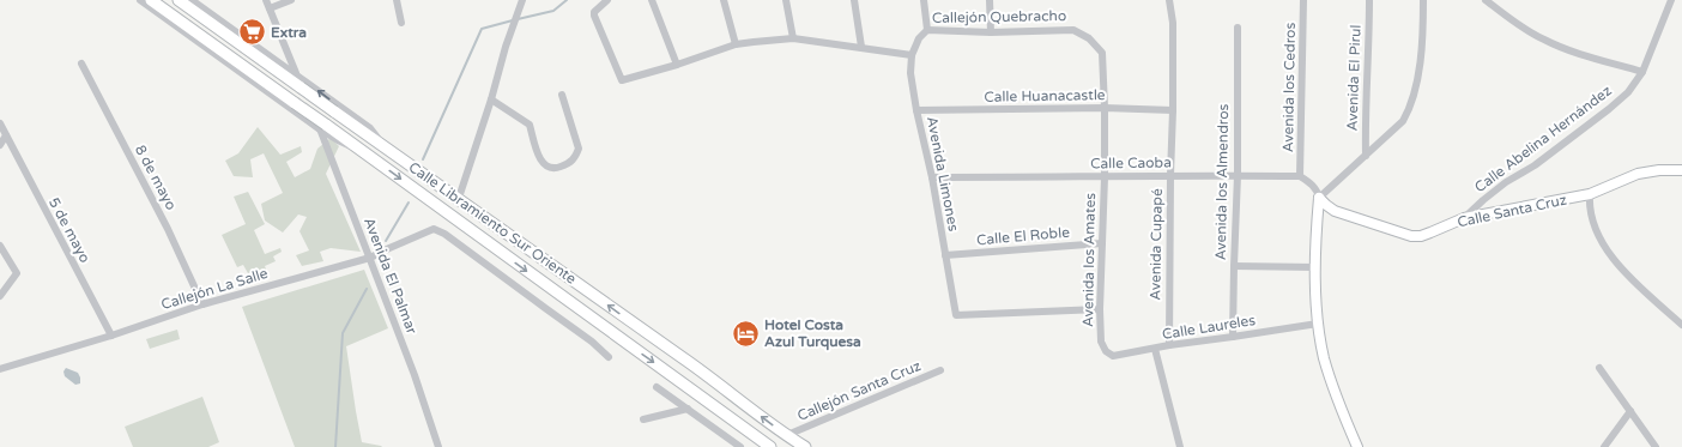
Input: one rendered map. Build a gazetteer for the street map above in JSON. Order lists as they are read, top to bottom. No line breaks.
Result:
{"streets":{"main road":["Calle Libramiento Sur Oriente"],"street":["Callejón Quebracho","Avenida El Pirul","Avenida los Cedros","Calle Huanacastle","Calle Abelina Hernández","Calle Caoba","Avenida Limones","8 de mayo","Avenida los Almendros","Calle Santa Cruz","5 de mayo","Calle El Roble","Avenida Cupapé","Avenida los Amates","Avenida El Palmar","Callejón La Salle","Calle Laureles","Callejón Santa Cruz"]},"crossings":[["Callejón Quebracho","Avenida Limones"],["Callejón Quebracho","Avenida los Amates"],["Avenida los Cedros","Calle Caoba"],["Calle Huanacastle","Avenida Limones"],["Calle Huanacastle","Avenida Cupapé"],["Calle Huanacastle","Avenida los Amates"],["Calle Abelina Hernández","Calle Santa Cruz"],["Calle Caoba","Avenida Limones"],["Calle Caoba","Avenida los Almendros"],["Calle Caoba","Avenida Cupapé"],["Calle Caoba","Avenida los Amates"],["Avenida Limones","Calle El Roble"],["Avenida Limones","Avenida los Amates"],["8 de mayo","Callejón La Salle"],["Avenida los Almendros","Calle Laureles"],["Calle Libramiento Sur Oriente","Avenida El Palmar"],["Calle Libramiento Sur Oriente","Callejón Santa Cruz"],["5 de mayo","Callejón La Salle"],["Calle El Roble","Avenida los Amates"],["Avenida Cupapé","Calle Laureles"],["Avenida los Amates","Calle Laureles"],["Avenida El Palmar","Callejón La Salle"]],"places":{"supermarket":["Extra"],"hotel":["Hotel Costa Azul Turquesa"]}}
